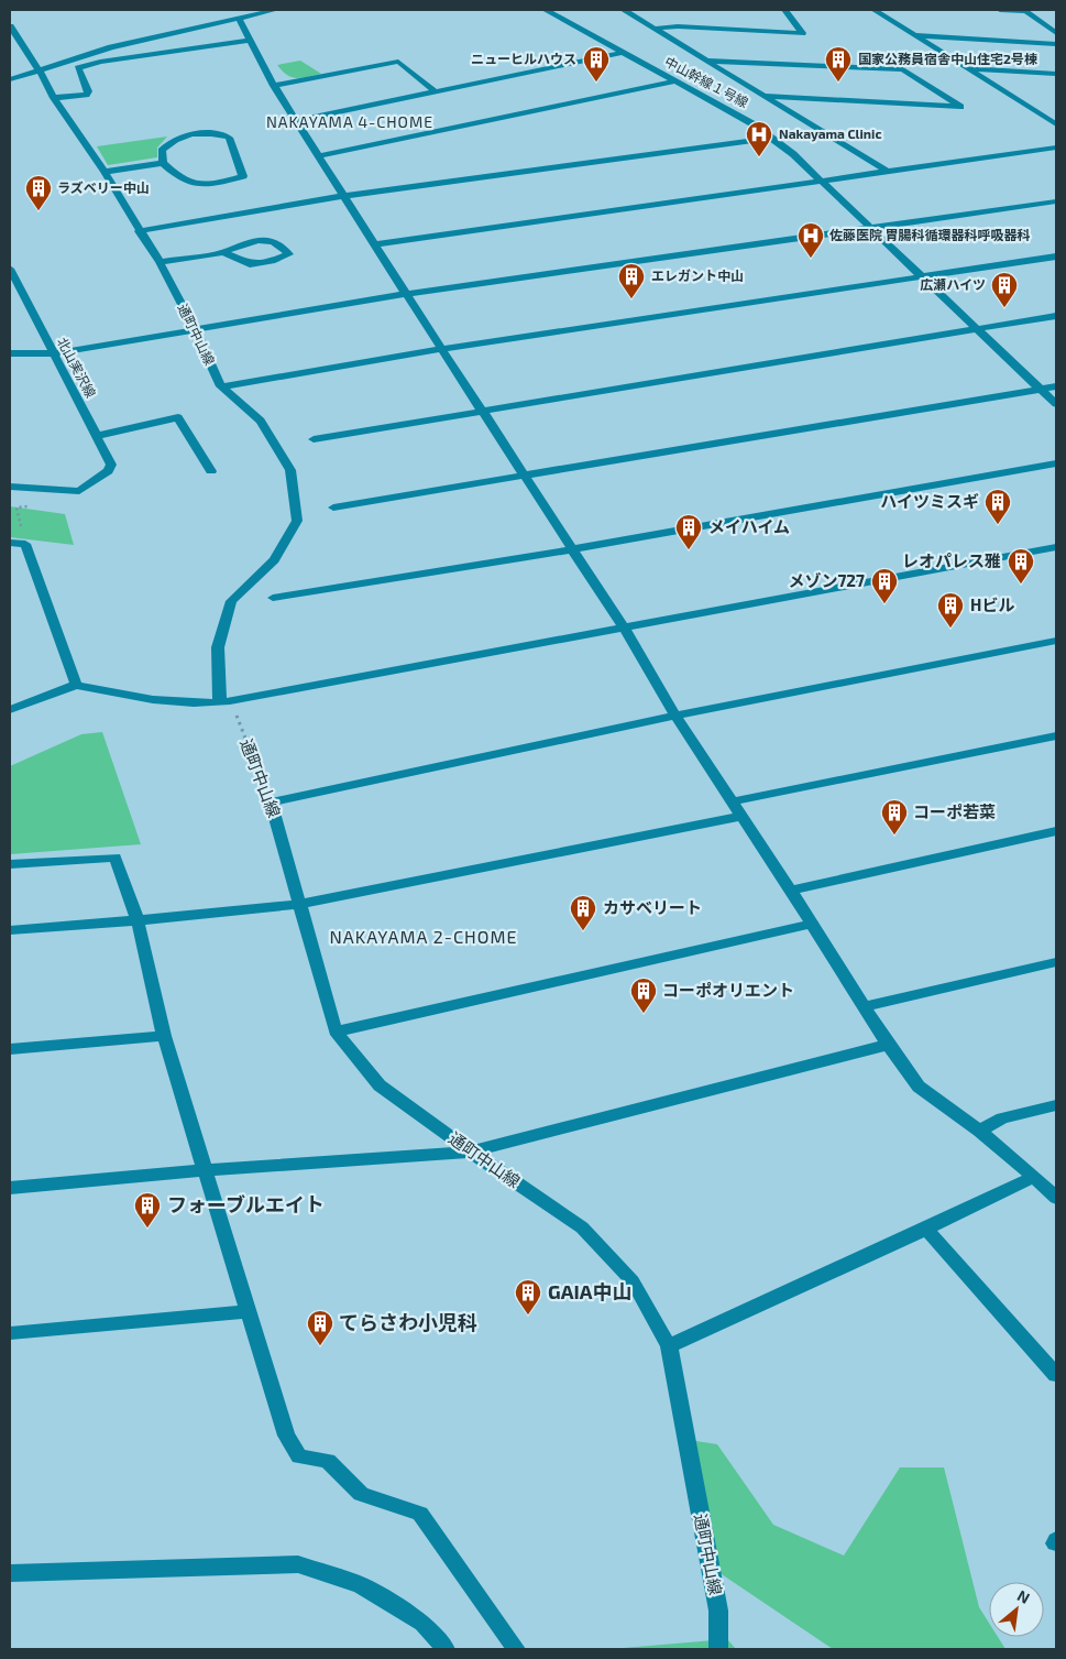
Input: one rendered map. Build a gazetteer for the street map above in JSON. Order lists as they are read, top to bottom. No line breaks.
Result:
{"streets":{"street":["中山幹線１号線","通町中山線","北山実沢線"]},"districts":["NAKAYAMA 4-CHOME","NAKAYAMA 2-CHOME"],"places":{"building":["ニューヒルハウス","国家公務員宿舎中山住宅2号棟","ラズベリー中山","エレガント中山","広瀬ハイツ","ハイツミスギ","メイハイム","レオパレス雅","メゾン727","Hビル","コーポ若菜","カサベリート","コーポオリエント","フォーブルエイト","GAIA中山","てらさわ小児科"],"hospital":["Nakayama Clinic","佐藤医院 胃腸科循環器科呼吸器科"]},"north":"top right"}
